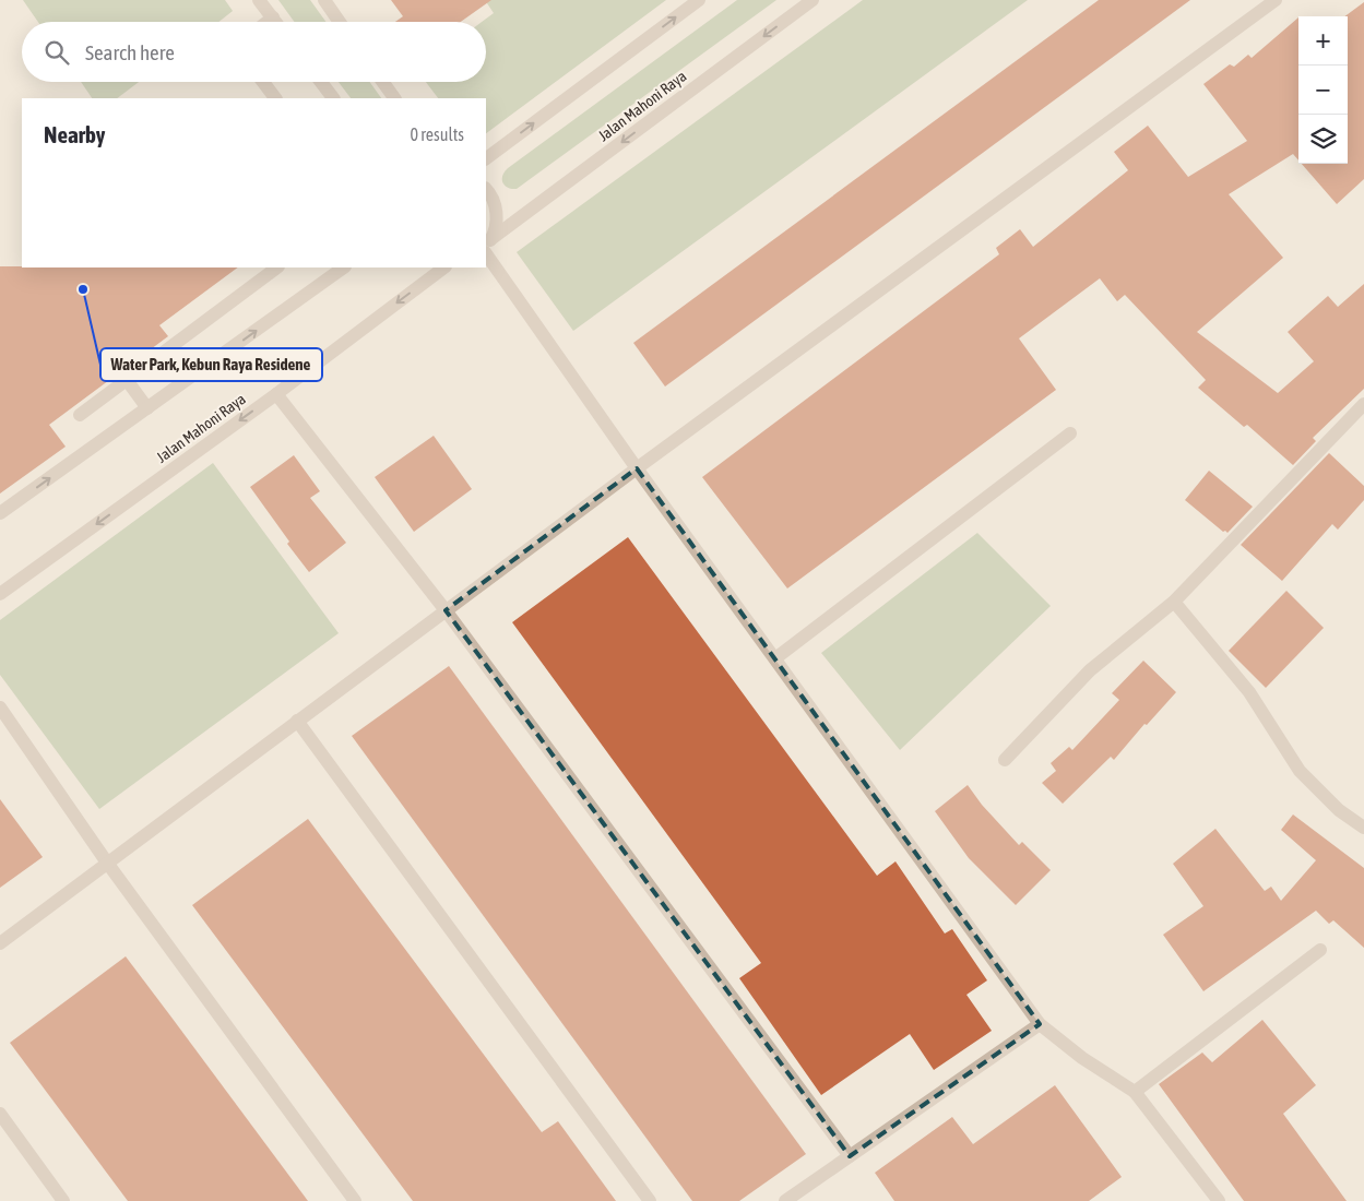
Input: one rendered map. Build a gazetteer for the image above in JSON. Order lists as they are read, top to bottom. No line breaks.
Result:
{"streets":{"street":["Jalan Mahoni Raya"]},"places":["Water Park, Kebun Raya Residene"],"page":{"map_buttons":["+","−"],"search":"Search here","heading":["Nearby","0 results"]}}
